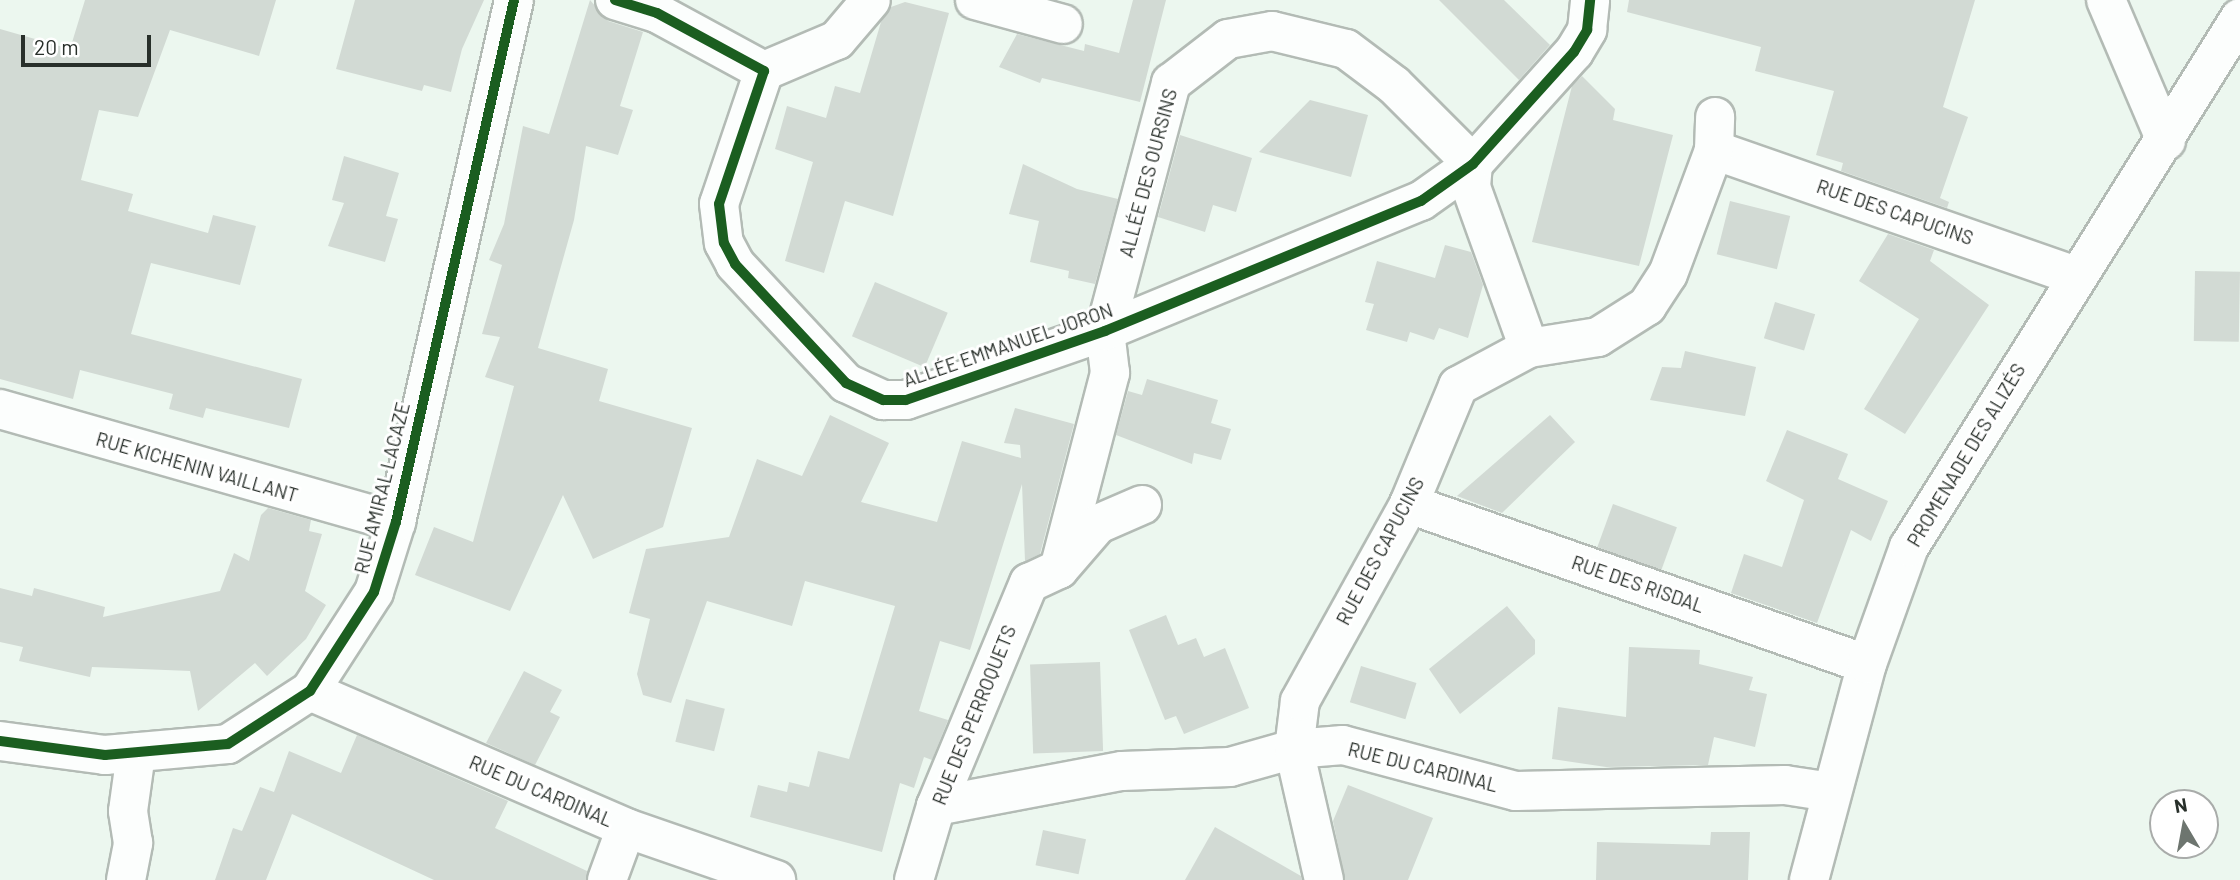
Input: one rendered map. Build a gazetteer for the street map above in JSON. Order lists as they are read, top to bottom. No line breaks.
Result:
{"streets":{"street":["ALLÉE DES OURSINS","RUE DES CAPUCINS","ALLÉE EMMANUEL JORON","PROMENADE DES ALIZÉS","RUE KICHENIN VAILLANT","RUE AMIRAL LACAZE","RUE DES RISDAL","RUE DES PERROQUETS","RUE DU CARDINAL"]},"crossings":[["ALLÉE DES OURSINS","ALLÉE EMMANUEL JORON"],["RUE DES CAPUCINS","PROMENADE DES ALIZÉS"],["RUE DES CAPUCINS","RUE DES RISDAL"],["RUE DES CAPUCINS","RUE DU CARDINAL"],["PROMENADE DES ALIZÉS","RUE DES RISDAL"],["PROMENADE DES ALIZÉS","RUE DU CARDINAL"],["RUE KICHENIN VAILLANT","RUE AMIRAL LACAZE"],["RUE AMIRAL LACAZE","RUE DU CARDINAL"],["RUE DES PERROQUETS","RUE DU CARDINAL"]],"scale_bar":"20 m","north":"top"}
